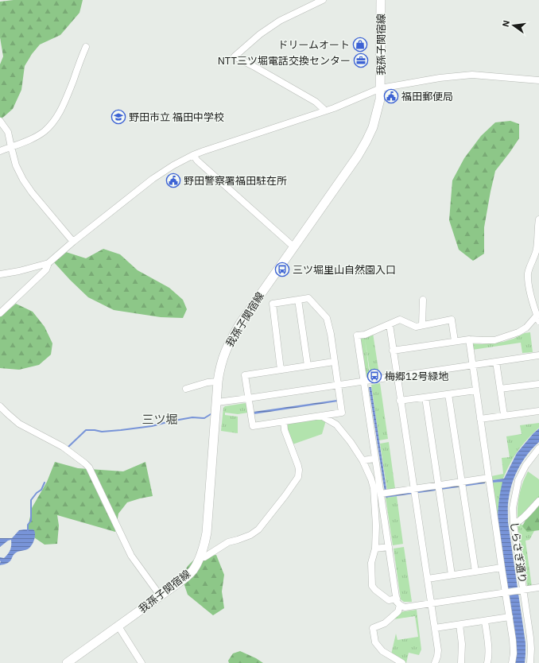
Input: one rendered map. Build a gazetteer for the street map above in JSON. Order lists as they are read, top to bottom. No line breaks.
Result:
{"streets":{"main road":["我孫子関宿線"],"street":["しらさぎ通り"]},"districts":["三ツ堀"],"places":{"shop":["ドリームオート"],"office":["NTT三ツ堀電話交換センター"],"public building":["福田郵便局","野田警察署福田駐在所"],"school or university":["野田市立 福田中学校"],"bus stop":["三ツ堀里山自然園入口","梅郷12号緑地"]},"north":"left"}
